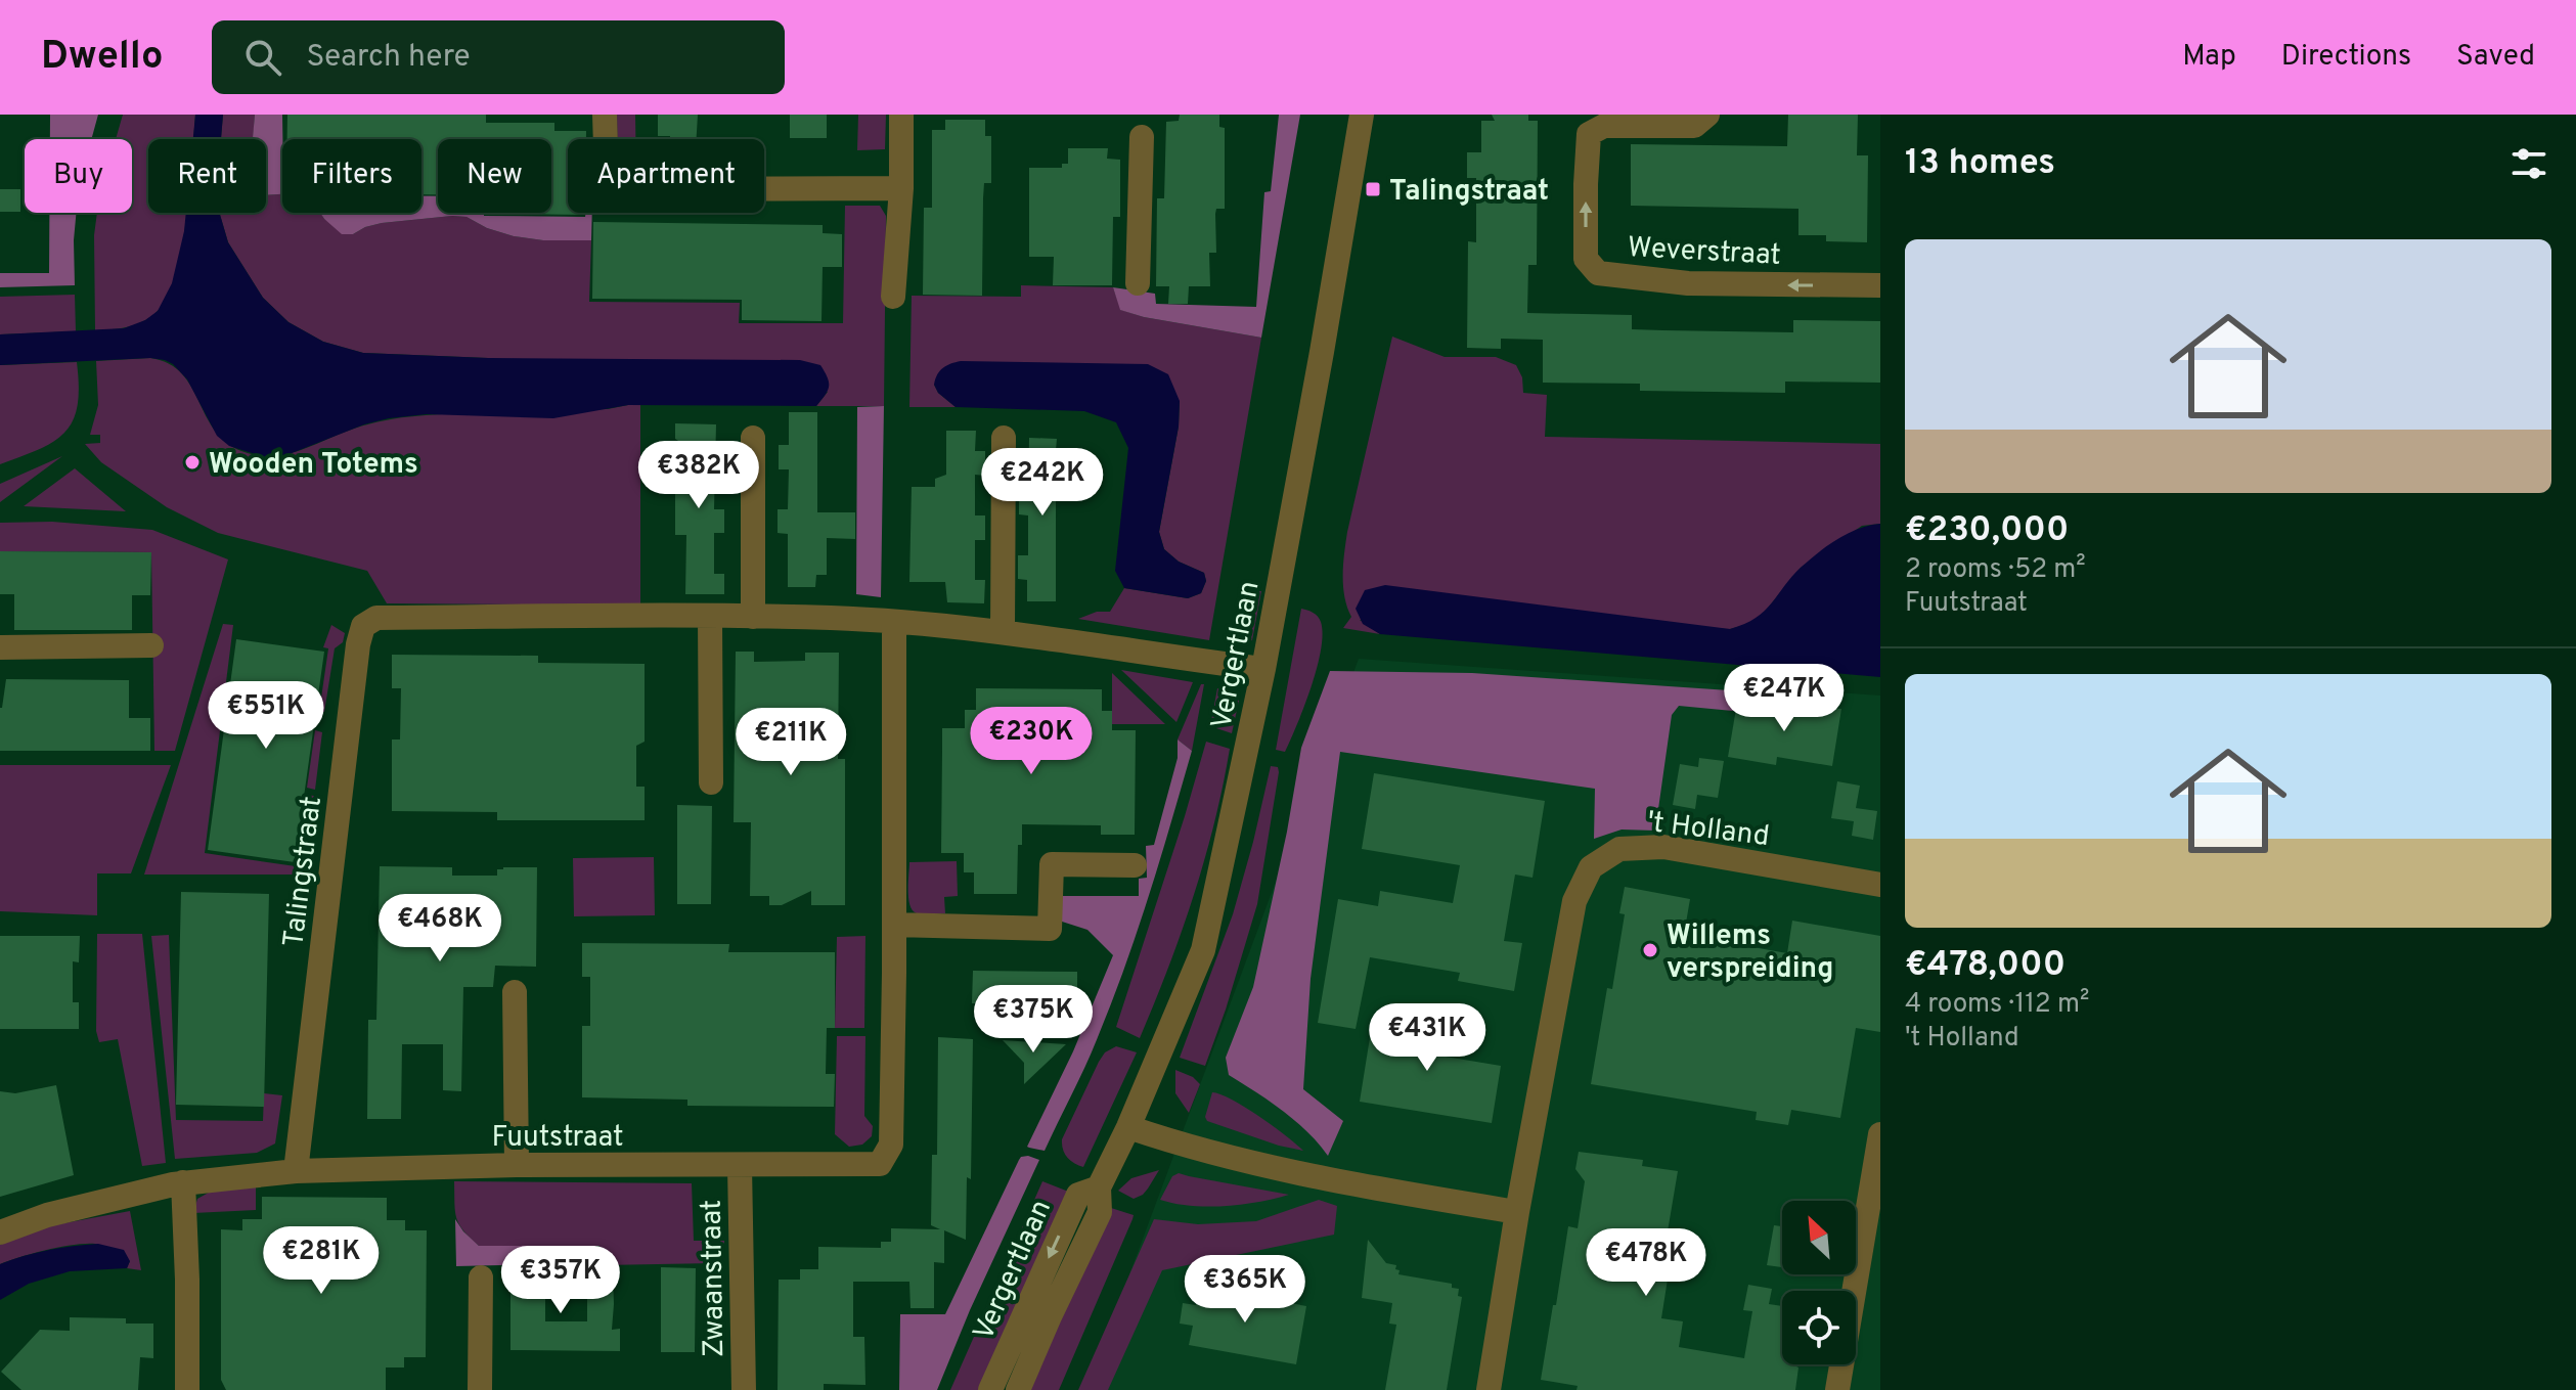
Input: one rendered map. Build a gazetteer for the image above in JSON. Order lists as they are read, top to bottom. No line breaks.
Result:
{"streets":{"street":["Weverstraat","Vergertlaan","'t Holland","Talingstraat","Fuutstraat","Zwaanstraat"]},"crossings":[["Vergertlaan","Talingstraat"],["Talingstraat","Fuutstraat"],["Fuutstraat","Zwaanstraat"]],"places":{"transit":["Talingstraat"],"other":["Wooden Totems","Willems verspreiding"]},"north":"top left","page":{"header":"Dwello","search":"Search here","nav":["Map","Directions","Saved"],"heading":"13 homes","chip":["Buy","Rent","Filters","New","Apartment"],"list":[{"name":"€230,000","note":"2 rooms · 52 m² · Fuutstraat"},{"name":"€478,000","note":"4 rooms · 112 m² · 't Holland"}],"price":["€382K","€242K","€247K","€551K","€230K","€211K","€468K","€375K","€431K","€281K","€478K","€357K","€365K"]}}
